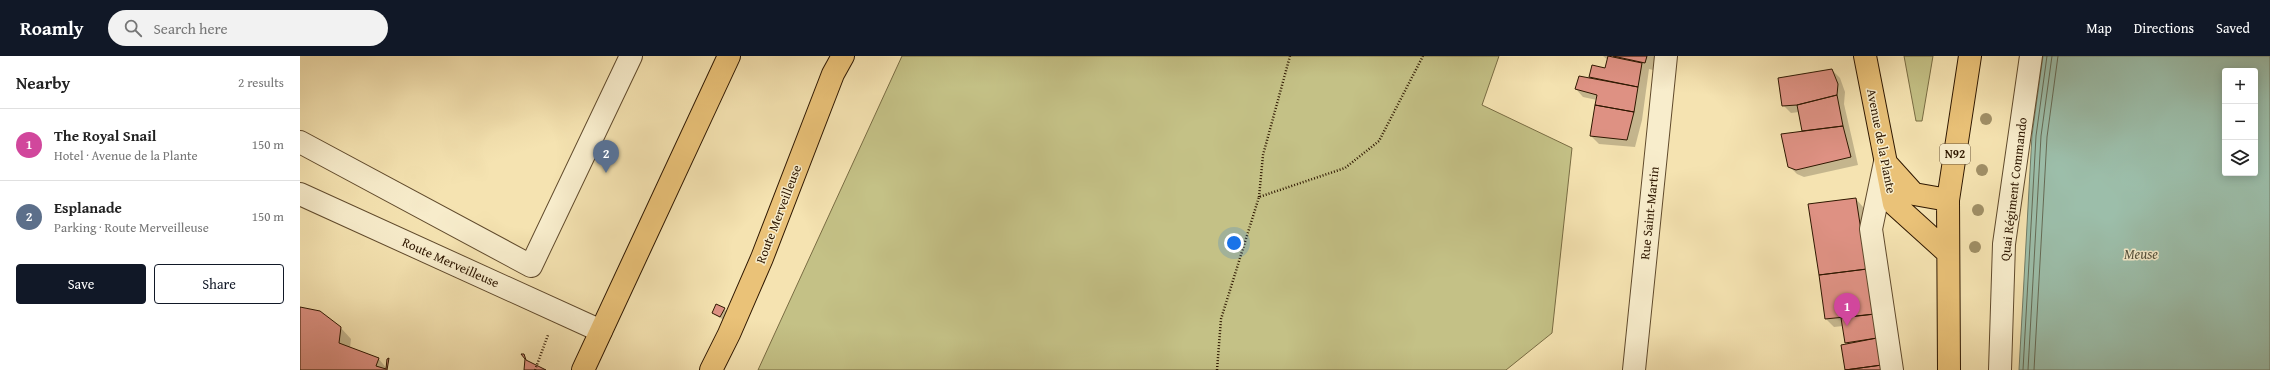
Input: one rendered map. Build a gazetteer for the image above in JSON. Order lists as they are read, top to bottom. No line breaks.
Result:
{"streets":{"main road":["Avenue de la Plante","N92","Route Merveilleuse"],"street":["Quai Régiment Commando","Rue Saint-Martin"]},"crossings":[["Avenue de la Plante","N92"]],"water":["Meuse"],"page":{"header":"Roamly","search":"Search here","nav":["Map","Directions","Saved"],"heading":["Nearby","2 results"],"map_buttons":["+","−"],"list":[{"mark":"1","name":"The Royal Snail","note":"Hotel · Avenue de la Plante","value":"150 m"},{"mark":"2","name":"Esplanade","note":"Parking · Route Merveilleuse","value":"150 m"}],"pins":["2","1"],"buttons":["Save","Share"]}}
